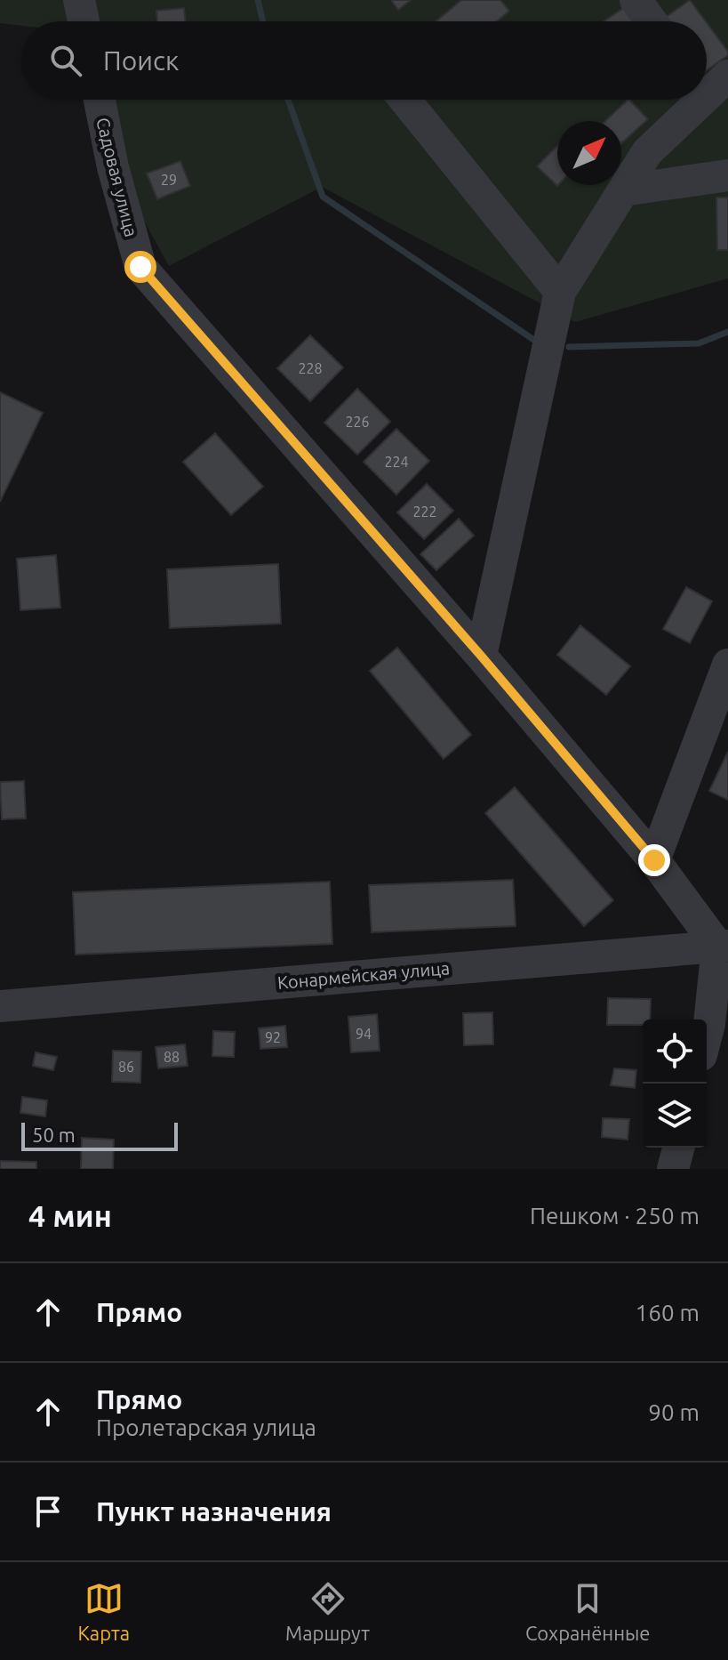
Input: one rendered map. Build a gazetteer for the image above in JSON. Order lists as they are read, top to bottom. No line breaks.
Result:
{"streets":{"street":["Садовая улица","Конармейская улица"]},"house_numbers":["29","228","226","224","222","94","92","88","86"],"scale_bar":"50 m","north":"top right","page":{"search":"Поиск","scale":"50 m","heading":["4 мин","Пешком · 250 m"],"list":[["Прямо","160 m"],["Прямо","Пролетарская улица","90 m"],"Пункт назначения"],"nav":["Карта","Маршрут","Сохранённые"]}}
